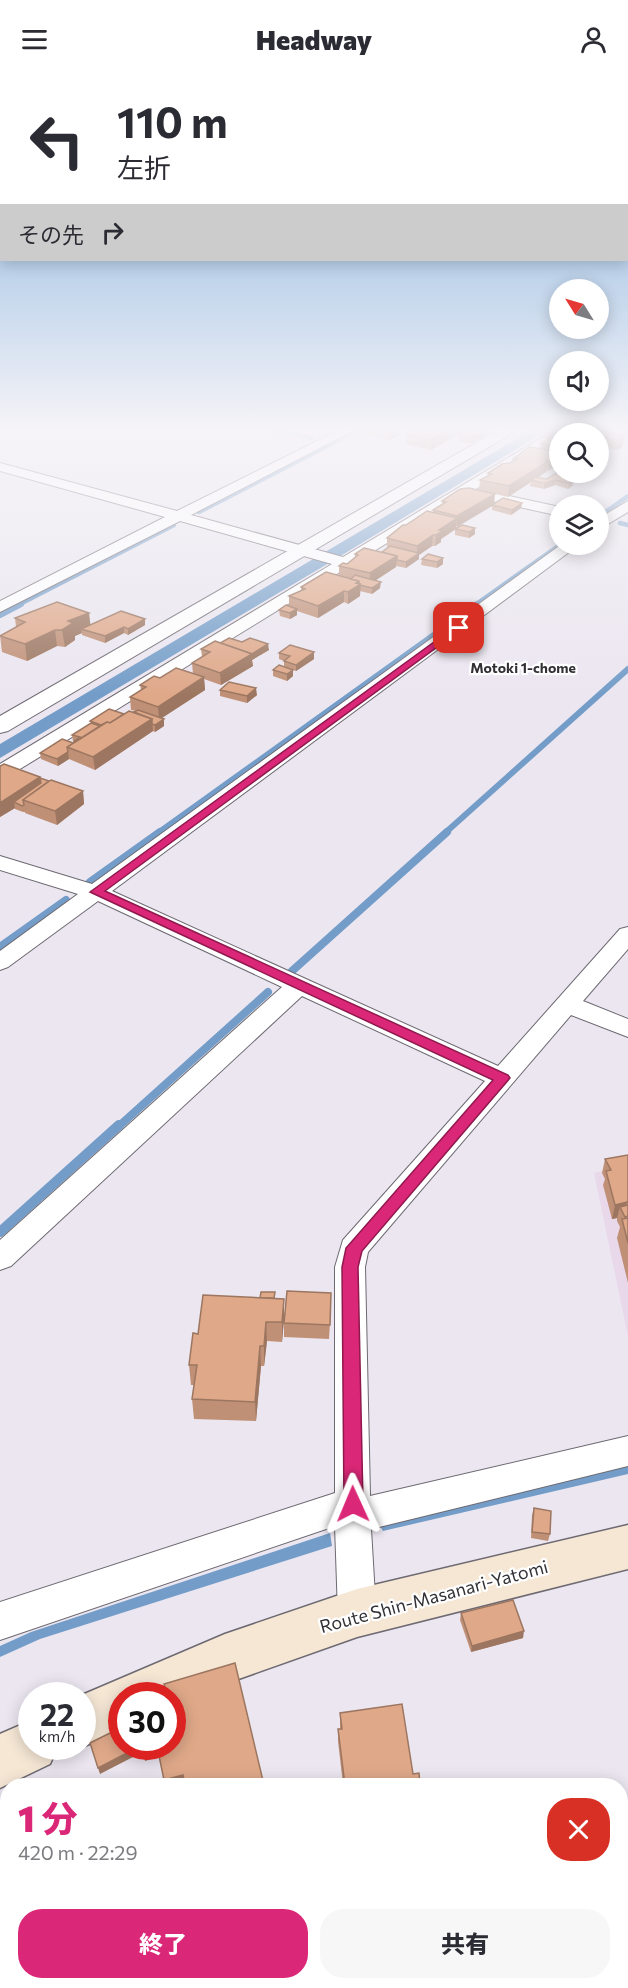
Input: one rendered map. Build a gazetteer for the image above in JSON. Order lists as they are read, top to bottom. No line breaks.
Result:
{"streets":{"main road":["Route Shin-Masanari-Yatomi"]},"districts":["Motoki 1-chome"],"north":"top left","page":{"header":"Headway","turn":["110 m","左折"],"then":"その先","speed":"22 km/h","limit":"30","heading":["1 分","420 m · 22:29"],"buttons":["終了","共有"]}}
